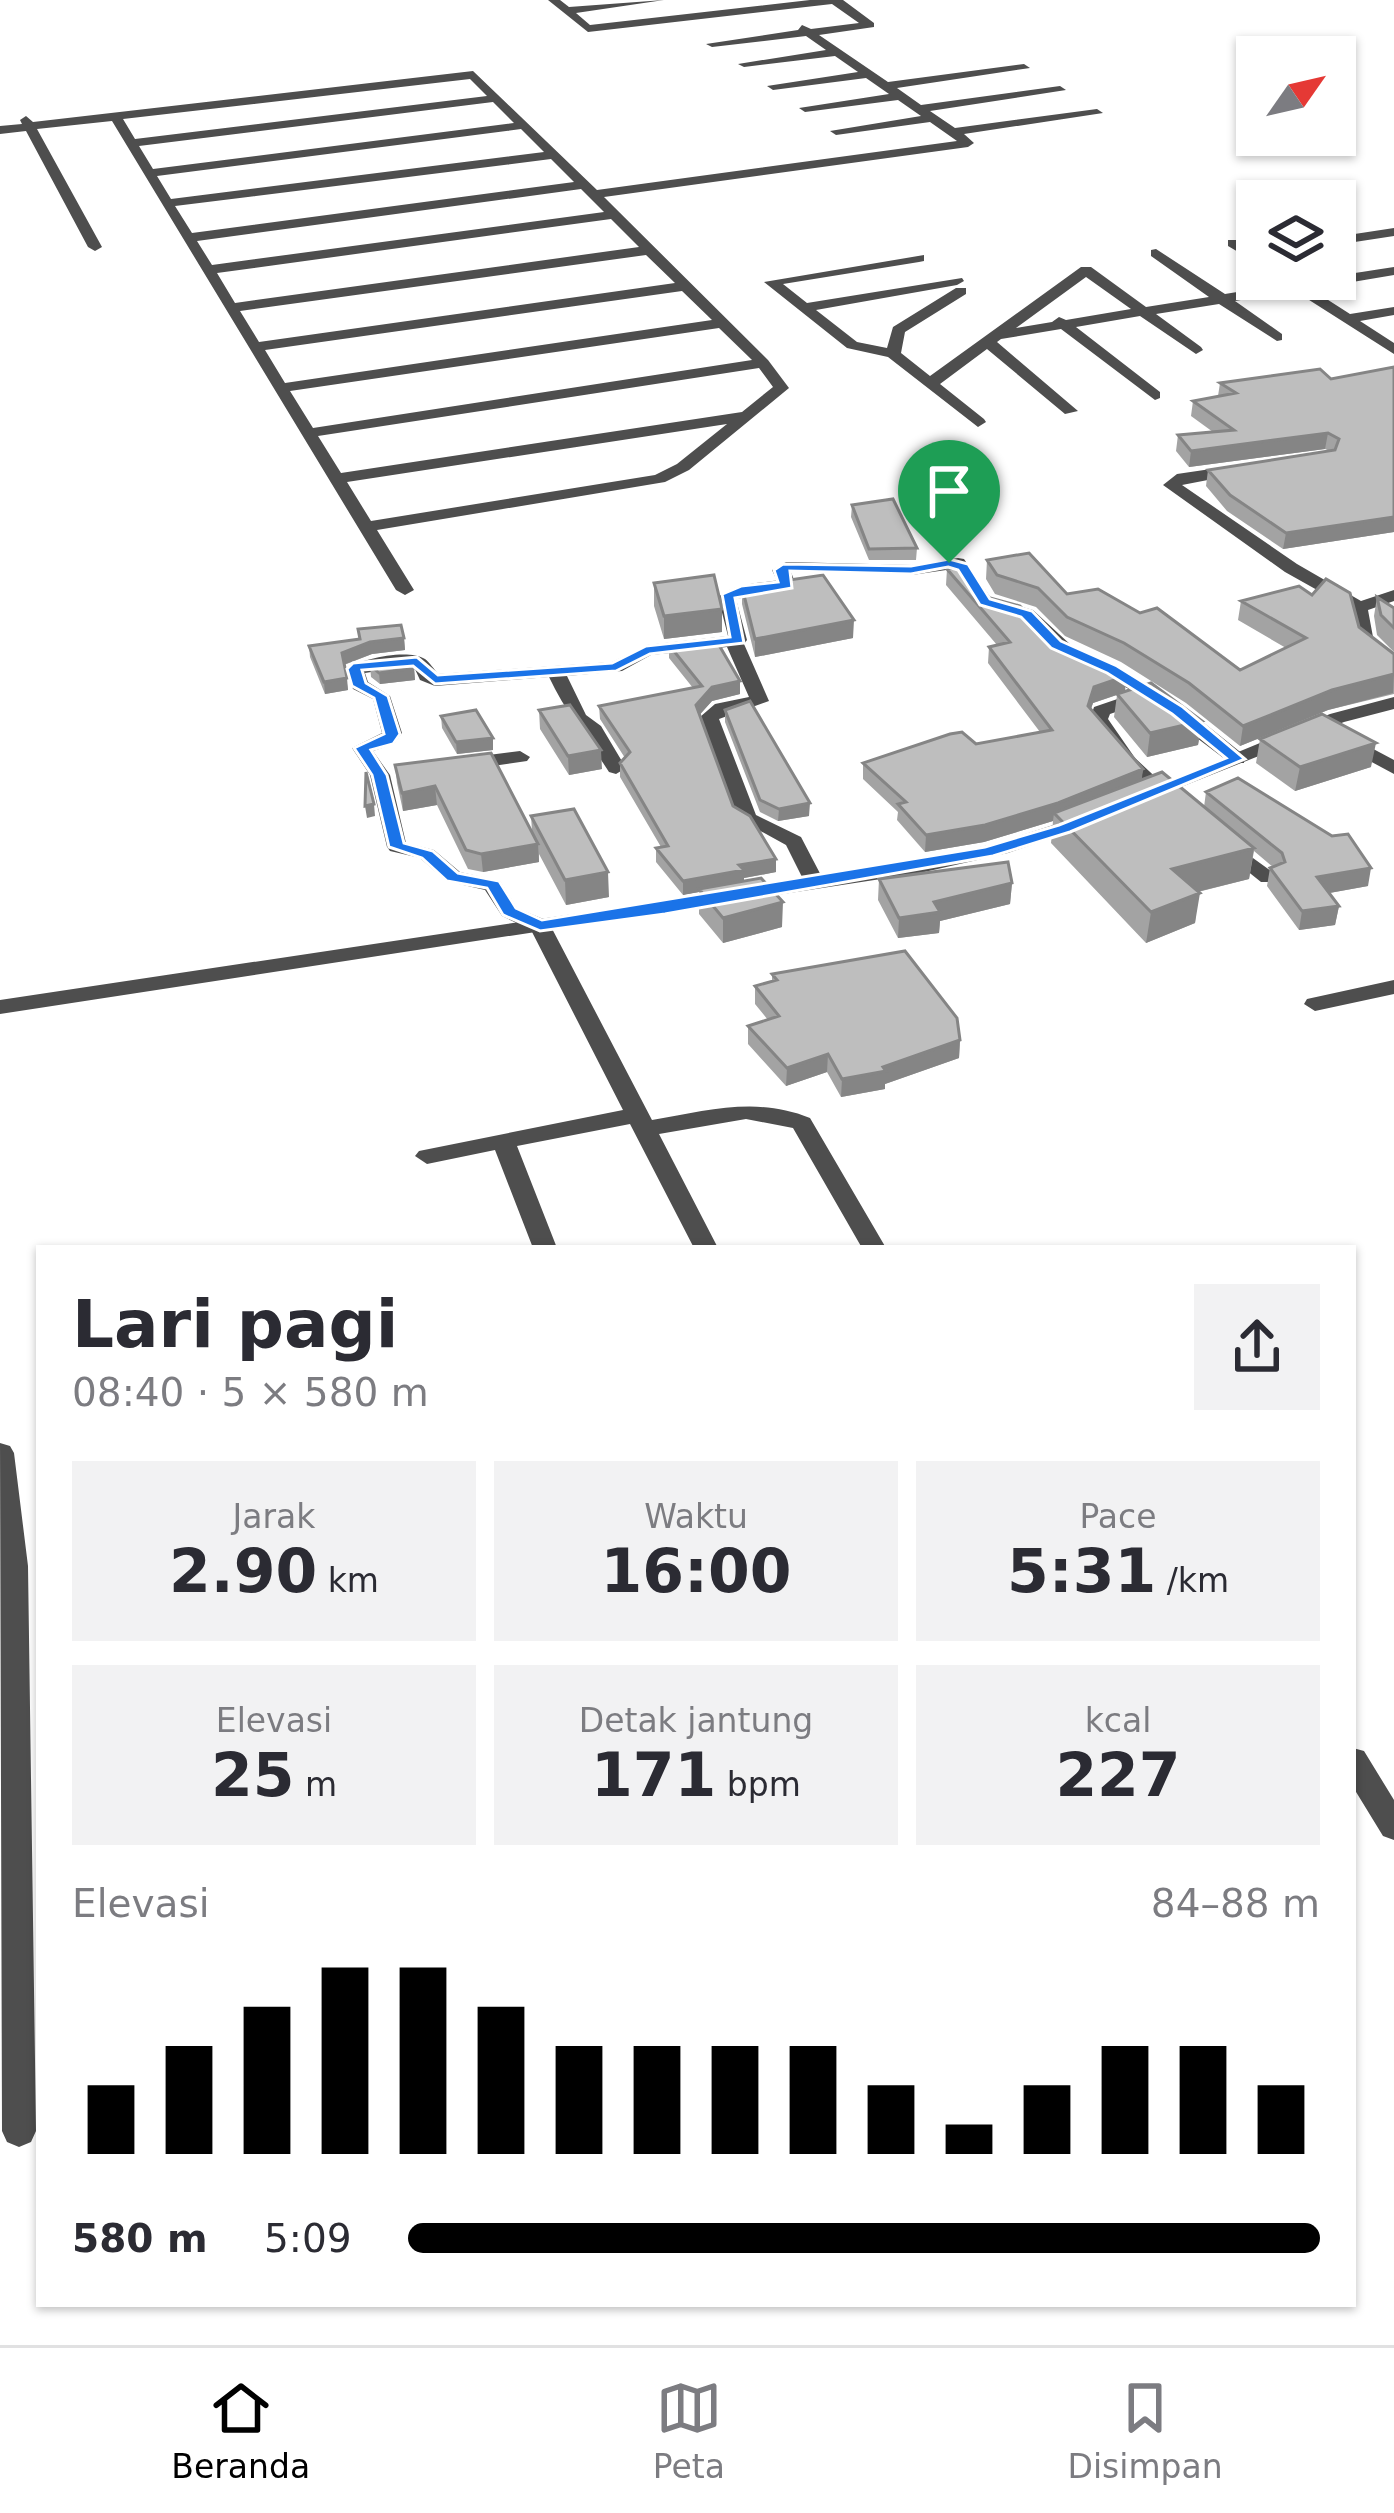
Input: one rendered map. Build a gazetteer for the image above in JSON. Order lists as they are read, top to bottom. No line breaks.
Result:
{"north":"top right","page":{"heading":["Lari pagi","08:40 · 5 × 580 m"],"stats":[["Jarak","2.90 km"],["Waktu","16:00"],["Pace","5:31 /km"],["Elevasi","25 m"],["Detak jantung","171 bpm"],["kcal","227"]],"chart":["Elevasi","84–88 m"],"list":[{"name":"580 m","note":"5:09"}],"tabs":["Beranda","Peta","Disimpan"]}}
